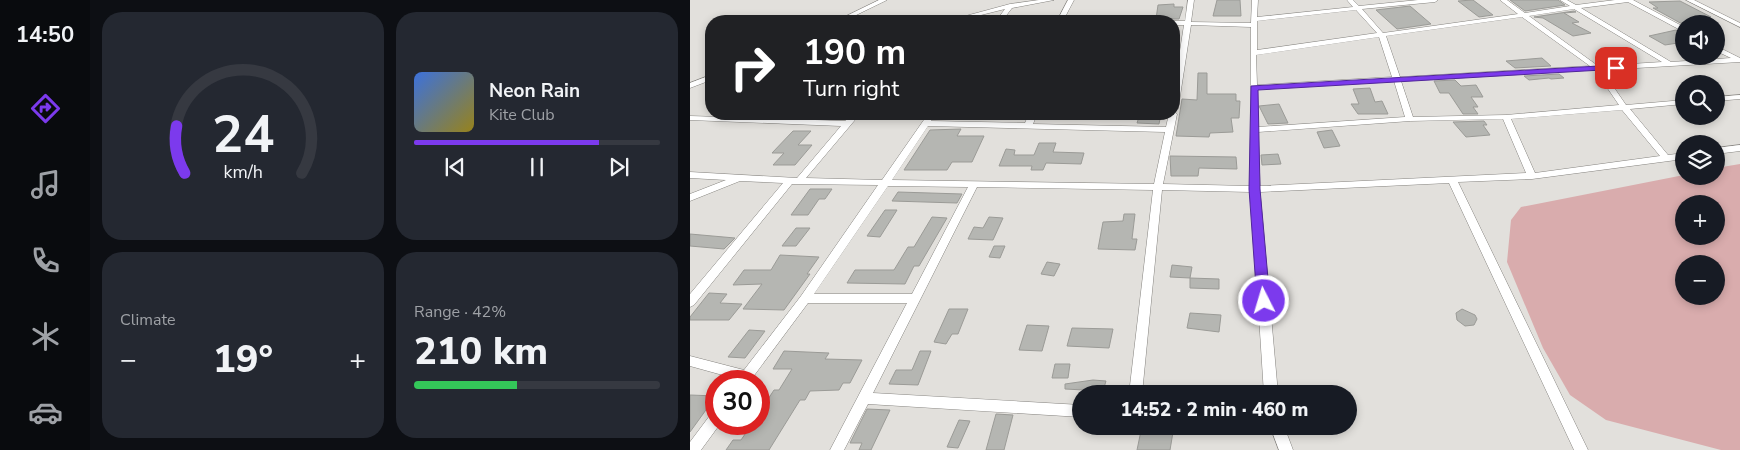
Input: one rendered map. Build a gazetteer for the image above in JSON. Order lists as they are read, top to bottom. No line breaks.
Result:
{"page":{"tabs":"14:50","map_buttons":["+","−"],"turn":["190 m","Turn right"],"song":["Neon Rain","Kite Club"],"tile":["Climate",["Range · 42%","210 km"]],"heat":["−","19°","+"],"limit":"30","trip":"14:52 · 2 min · 460 m","gauge":["24","km/h"]}}
